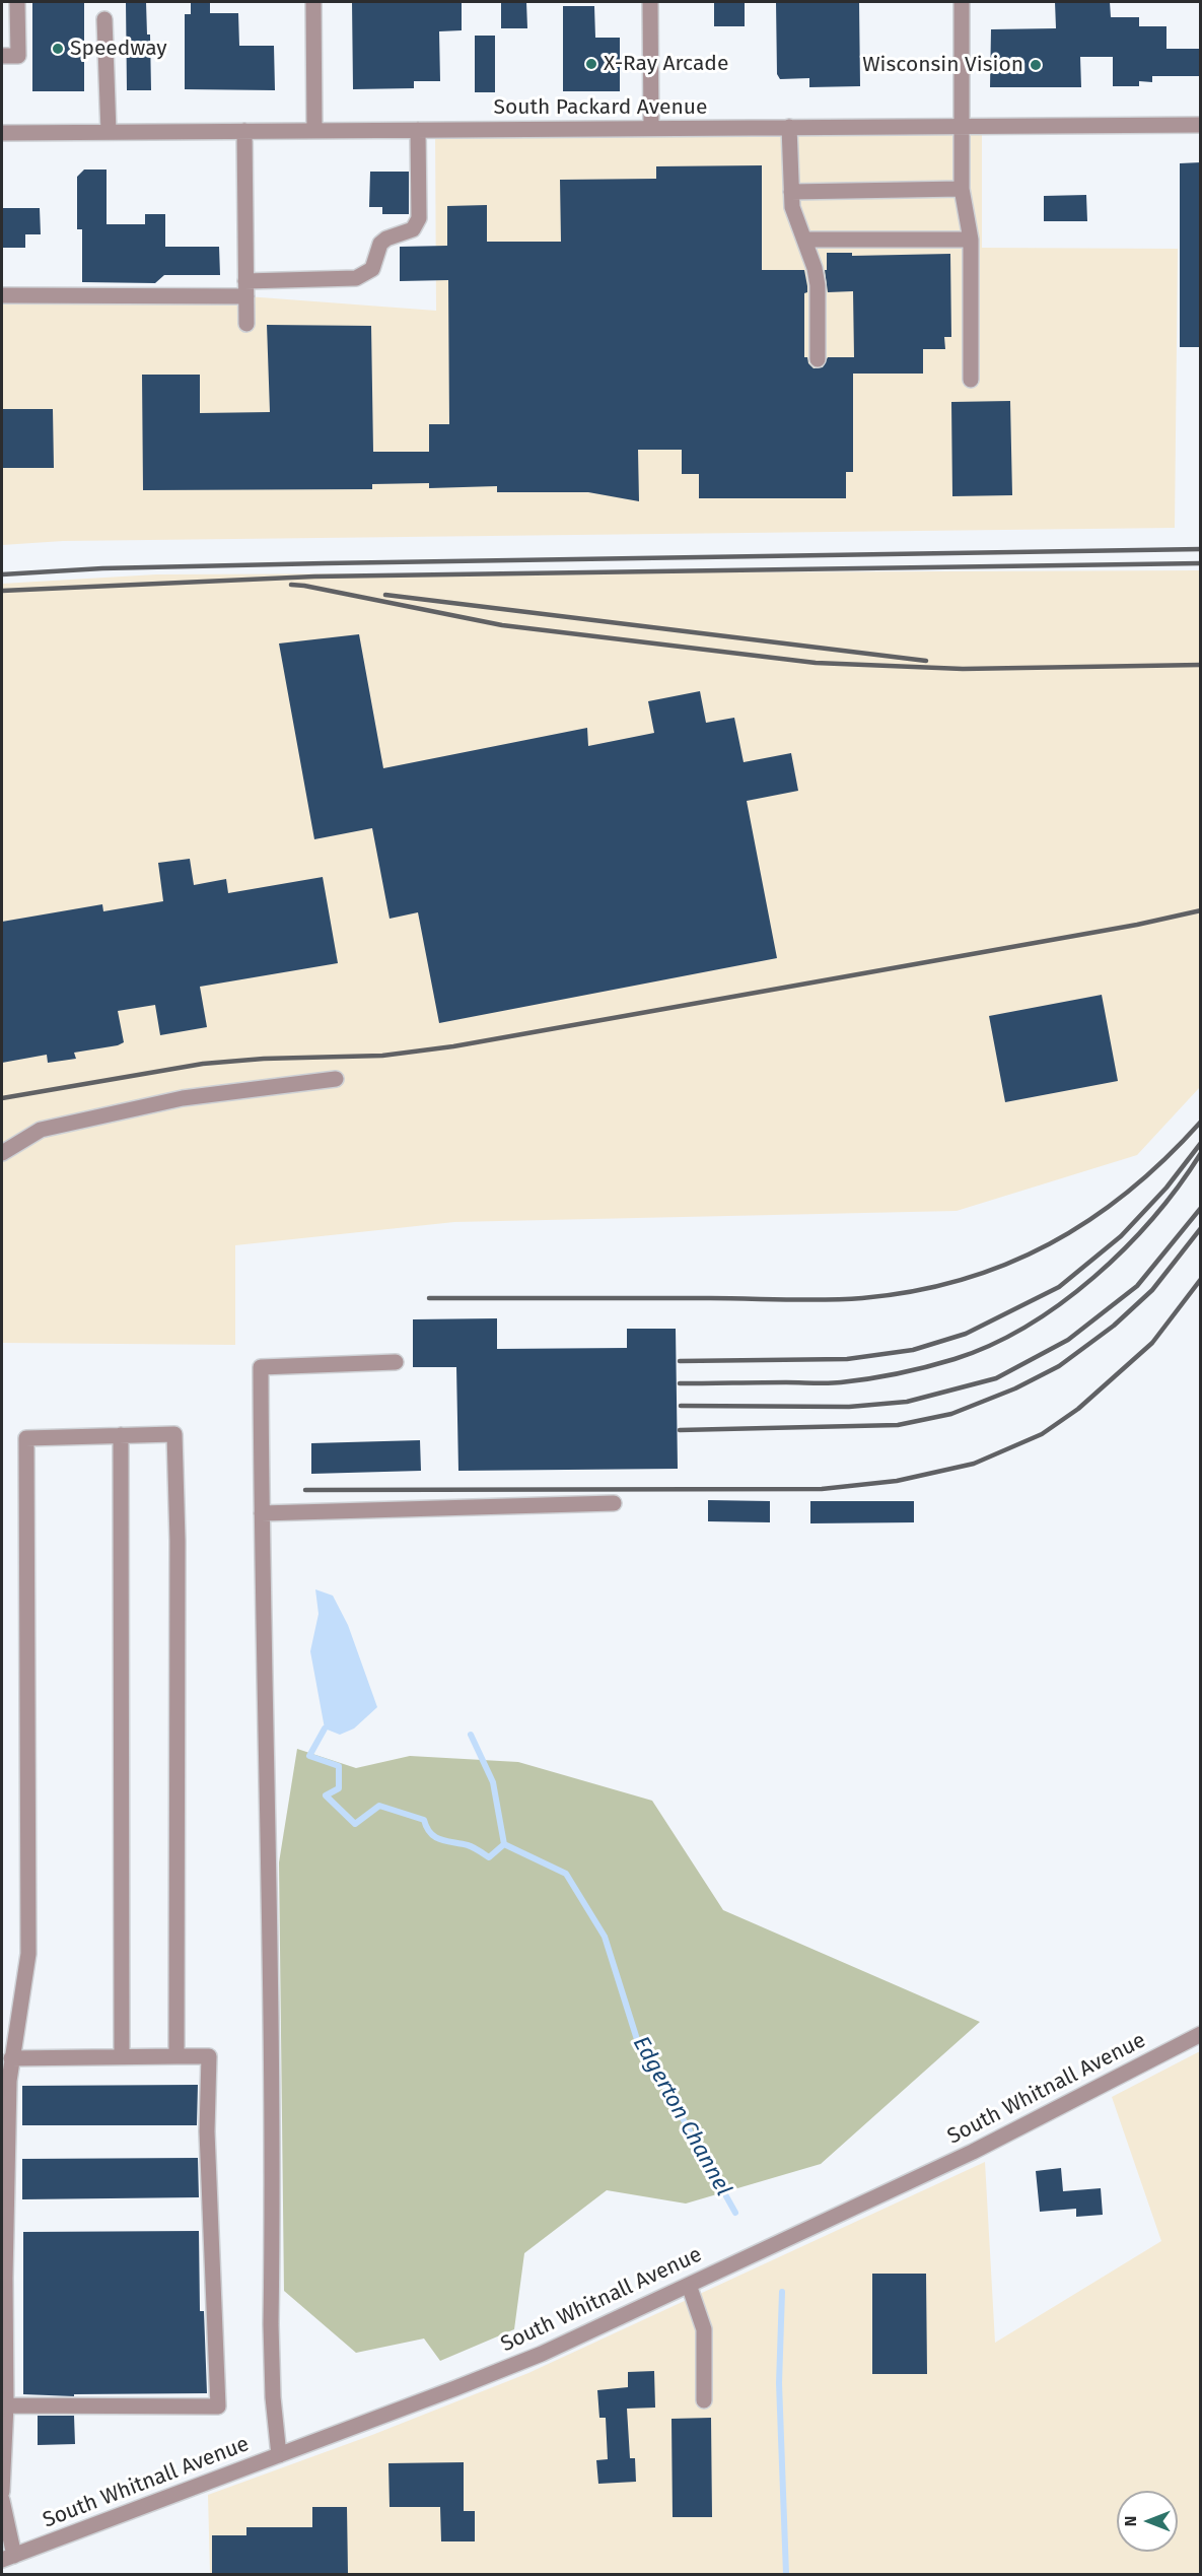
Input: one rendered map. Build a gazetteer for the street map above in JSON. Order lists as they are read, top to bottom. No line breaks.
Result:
{"streets":{"street":["South Packard Avenue","South Whitnall Avenue"]},"water":["Edgerton Channel"],"places":["Speedway","X-Ray Arcade","Wisconsin Vision"],"north":"left"}
